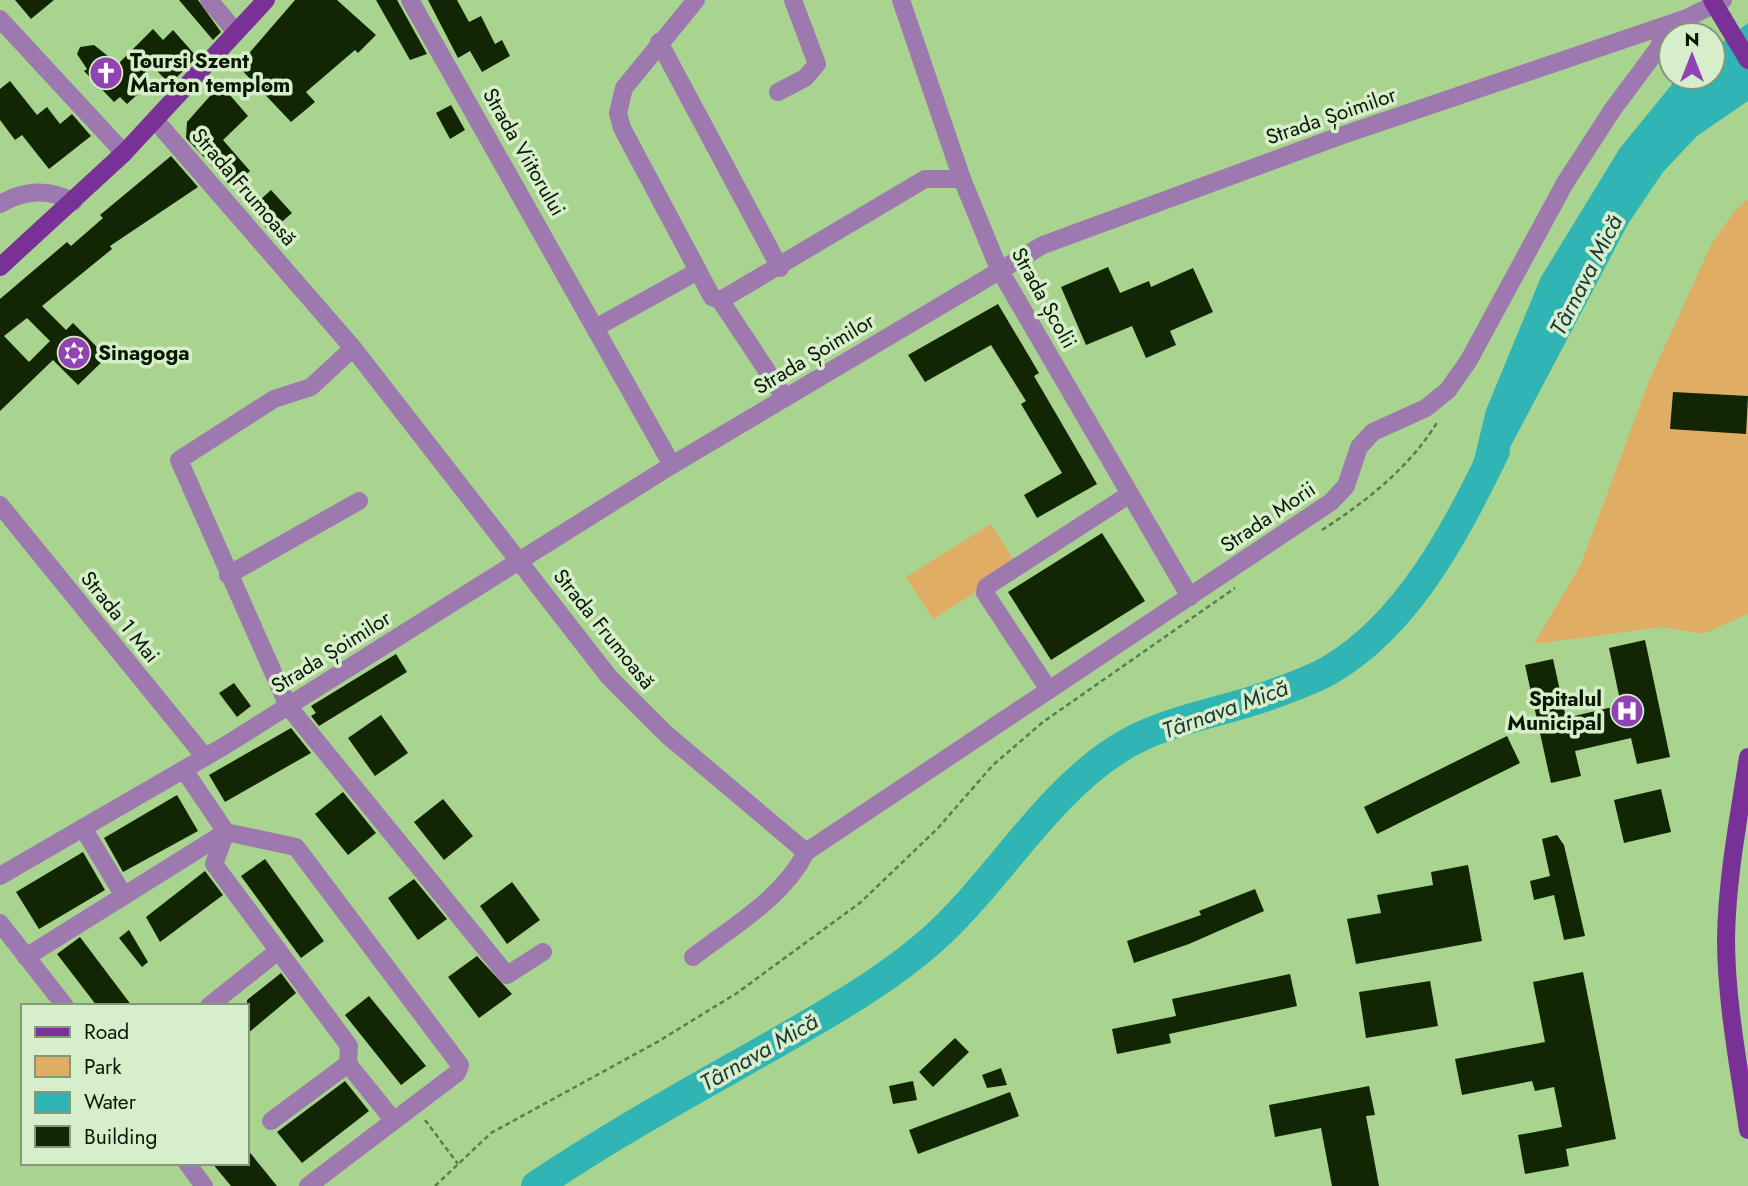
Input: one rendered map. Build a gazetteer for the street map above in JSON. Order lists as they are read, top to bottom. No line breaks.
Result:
{"streets":{"street":["Strada Șoimilor","Strada Viitorului","Strada Frumoasă","Strada Școlii","Strada Morii","Strada 1 Mai"]},"crossings":[["Strada Șoimilor","Strada Viitorului"],["Strada Șoimilor","Strada Frumoasă"],["Strada Șoimilor","Strada Școlii"],["Strada Șoimilor","Strada 1 Mai"],["Strada Frumoasă","Strada Morii"],["Strada Școlii","Strada Morii"]],"water":["Târnava Mică"],"places":{"church":["Toursi Szent Marton templom"],"synagogue":["Sinagoga"],"hospital":["Spitalul Municipal"]},"legend":["Road","Park","Water","Building"],"north":"top"}
